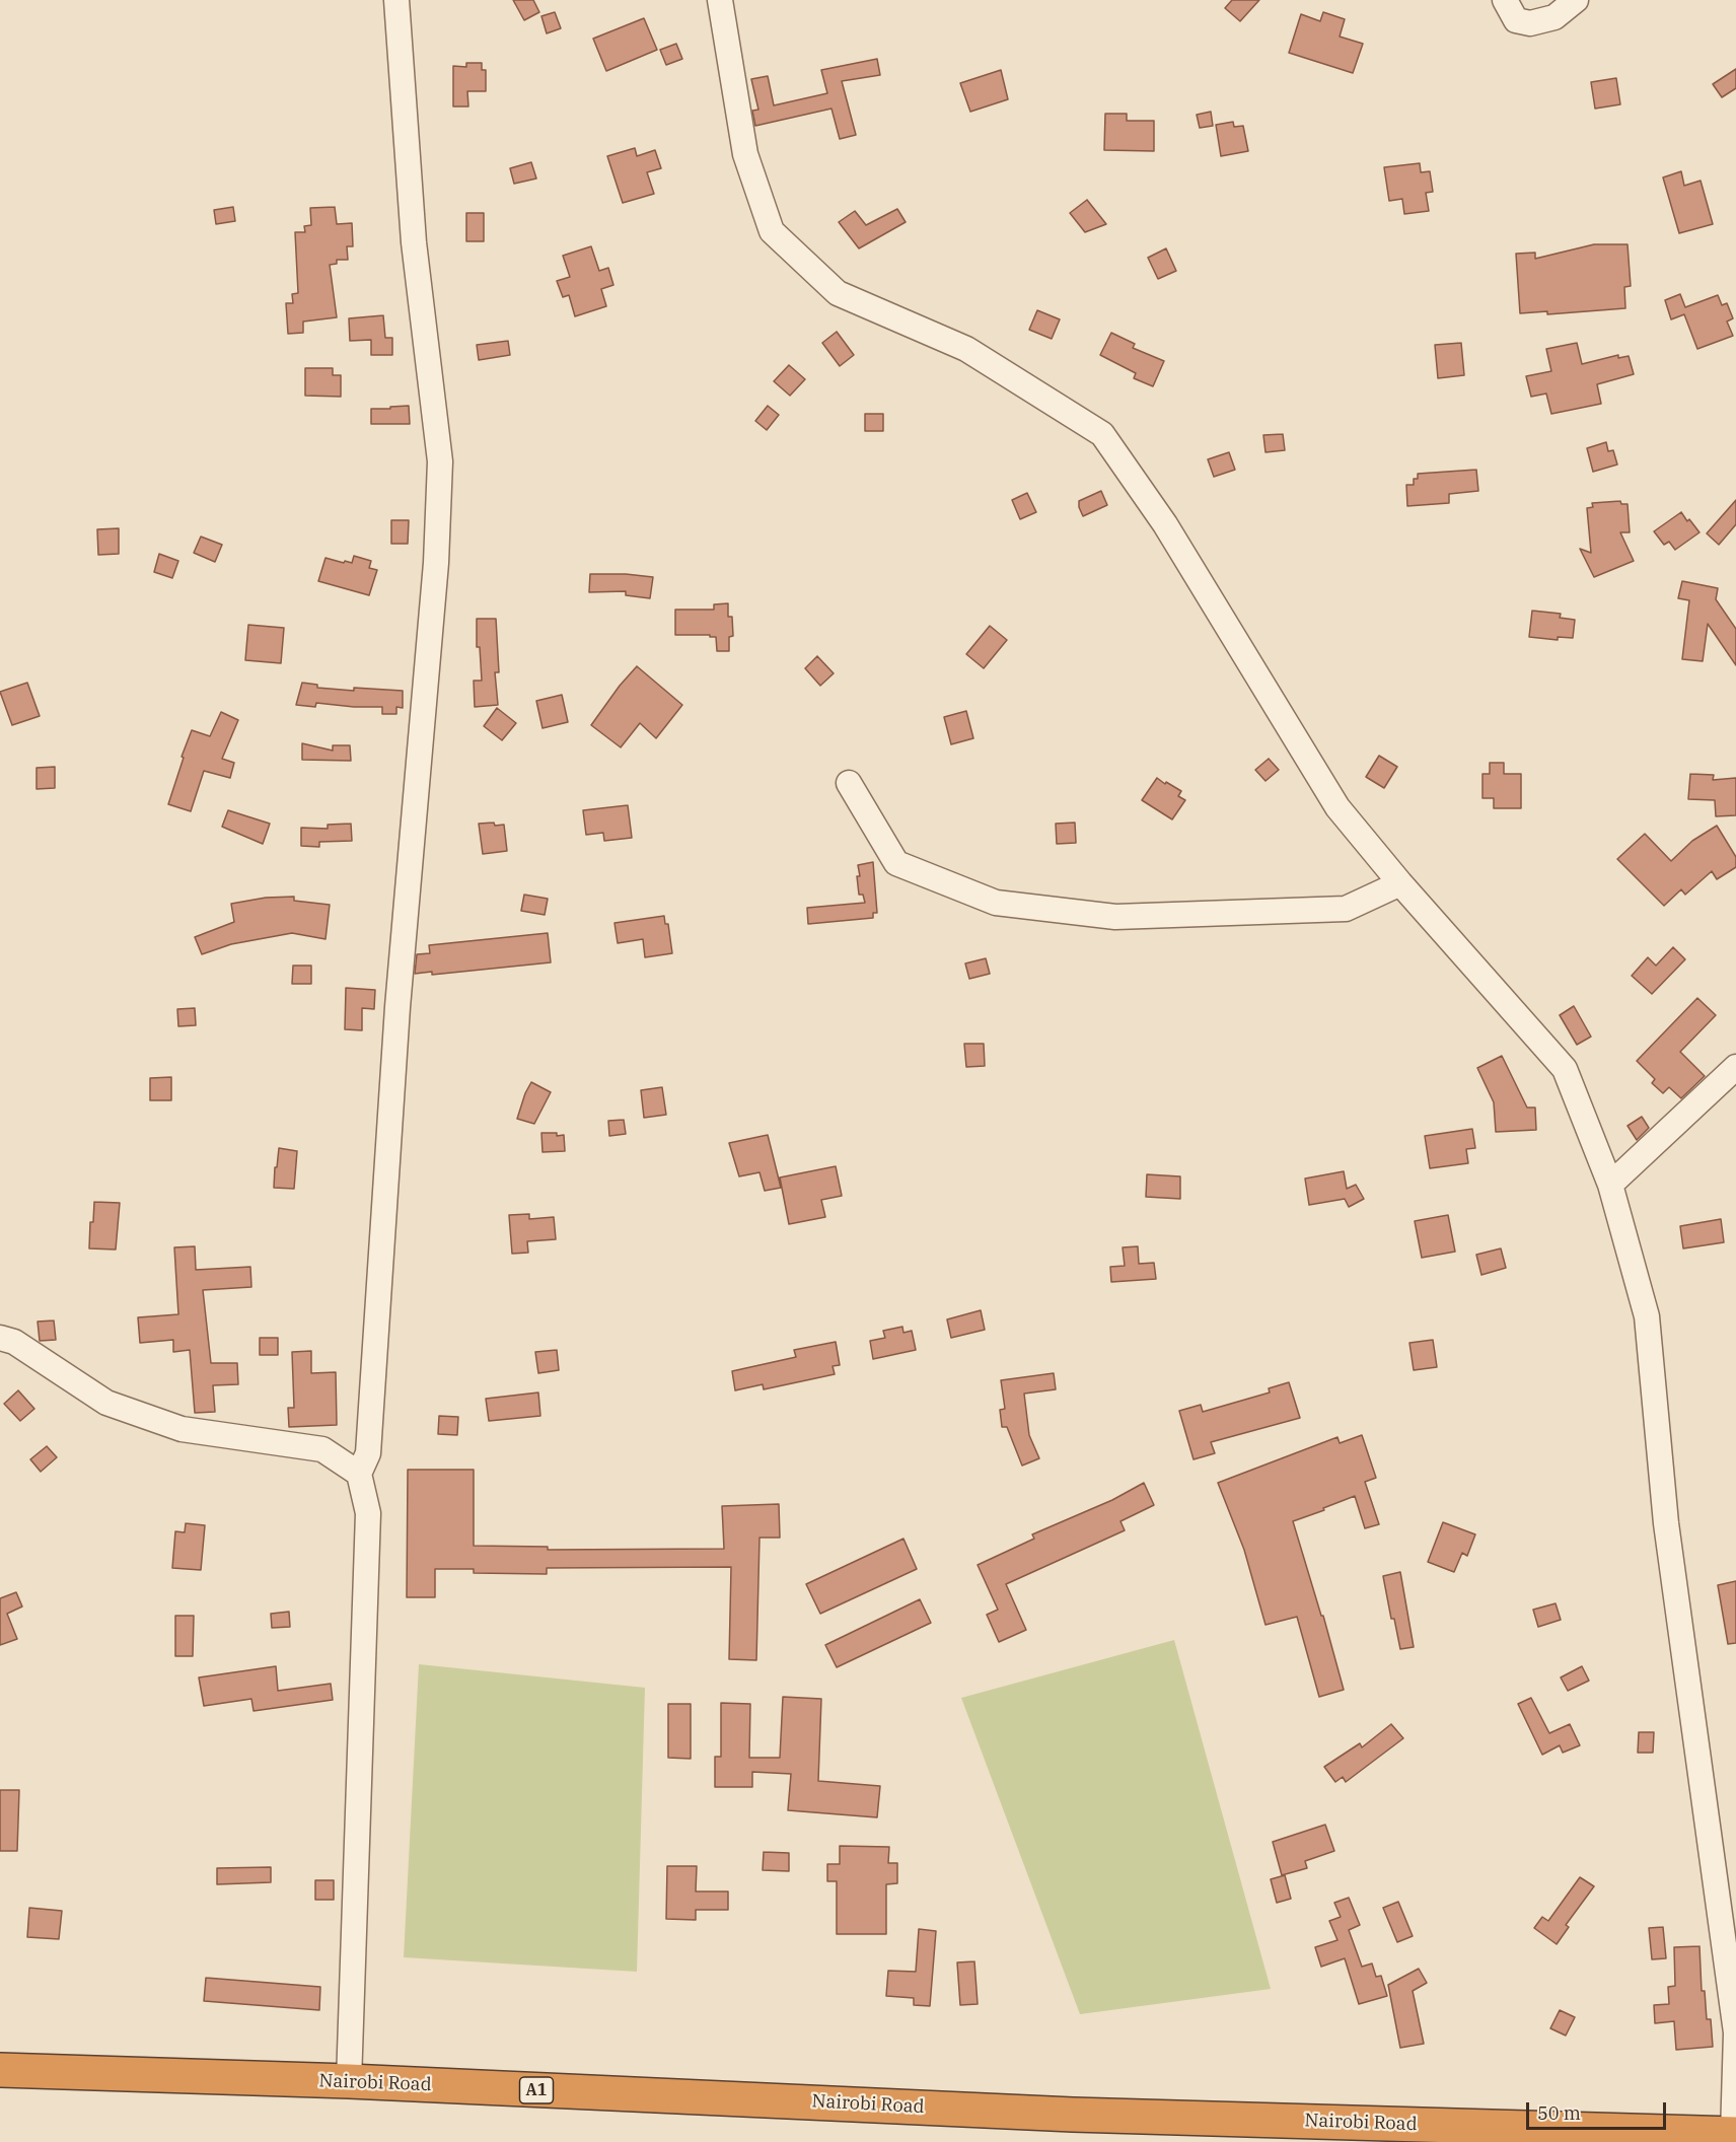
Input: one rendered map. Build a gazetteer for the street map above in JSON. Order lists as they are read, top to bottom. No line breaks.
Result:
{"streets":{"highway":["Nairobi Road","A1"]},"scale_bar":"50 m"}
